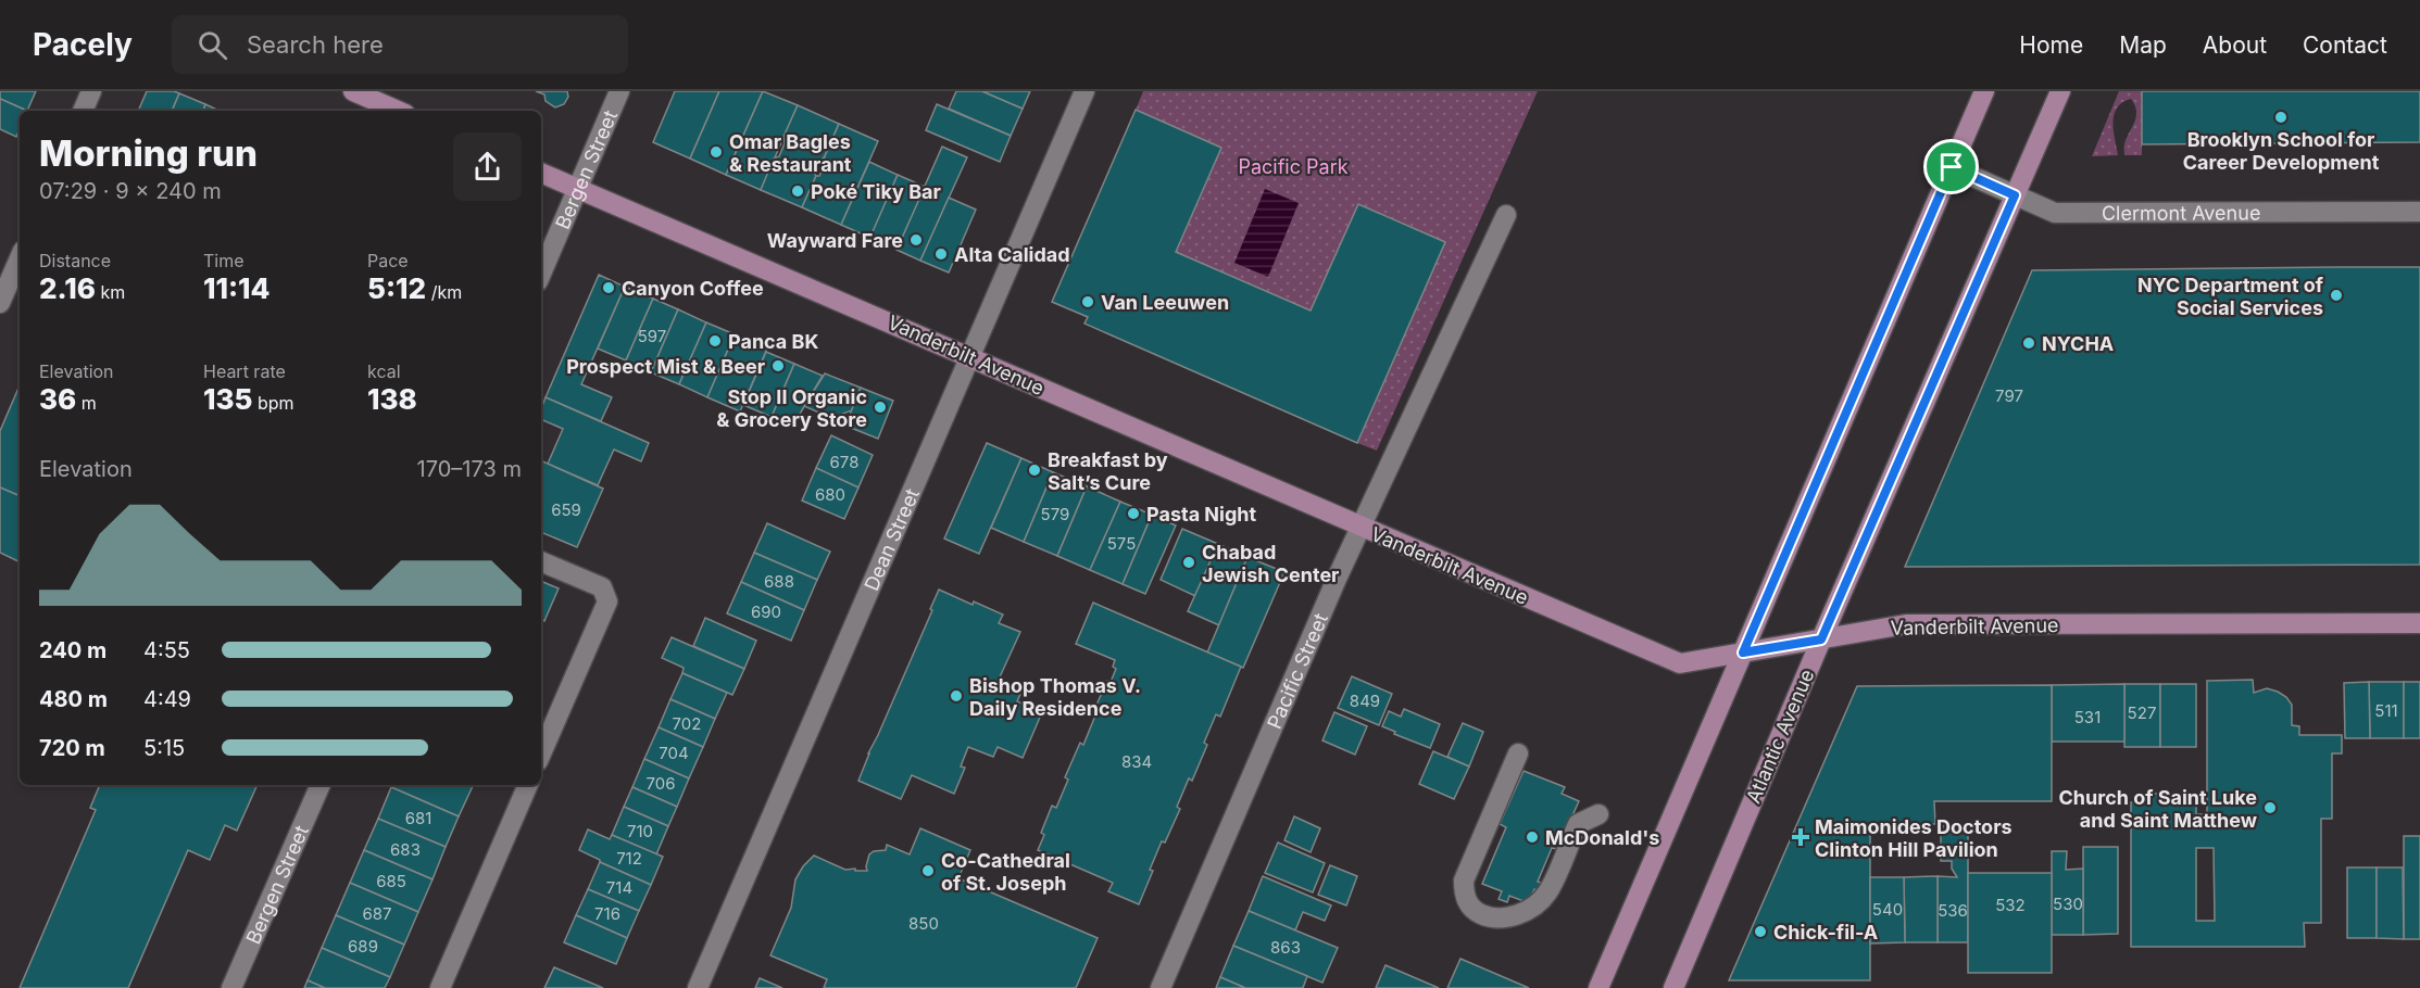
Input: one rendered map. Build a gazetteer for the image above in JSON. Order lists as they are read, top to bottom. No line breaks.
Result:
{"streets":{"main road":["Vanderbilt Avenue","Atlantic Avenue"],"street":["Bergen Street","Clermont Avenue","Dean Street","Pacific Street"]},"crossings":[["Bergen Street","Vanderbilt Avenue"],["Clermont Avenue","Atlantic Avenue"],["Vanderbilt Avenue","Dean Street"],["Vanderbilt Avenue","Pacific Street"],["Vanderbilt Avenue","Atlantic Avenue"]],"parks":["Pacific Park"],"places":{"other":["Brooklyn School for Career Development","Omar Bagles & Restaurant","Poké Tiky Bar","Wayward Fare","Alta Calidad","Canyon Coffee","NYC Department of Social Services","Van Leeuwen","Panca BK","NYCHA","Prospect Mist & Beer","Stop II Organic & Grocery Store","Breakfast by Salt’s Cure","Pasta Night","Chabad Jewish Center","Bishop Thomas V. Daily Residence","Church of Saint Luke and Saint Matthew","McDonald's","Co-Cathedral of St. Joseph","Chick-fil-A"],"health":["Maimonides Doctors Clinton Hill Pavilion"]},"house_numbers":["597","797","678","680","659","579","575","688","690","849","511","527","531","702","704","834","706","681","710","683","712","685","714","530","532","540","536","687","716","850","689","863"],"page":{"header":"Pacely","search":"Search here","nav":["Home","Map","About","Contact"],"heading":["Morning run","07:29 · 9 × 240 m"],"stats":[["Distance","2.16 km"],["Time","11:14"],["Pace","5:12 /km"],["Elevation","36 m"],["Heart rate","135 bpm"],["kcal","138"]],"chart":["Elevation","170–173 m"],"list":[{"name":"240 m","note":"4:55"},{"name":"480 m","note":"4:49"},{"name":"720 m","note":"5:15"}]}}
